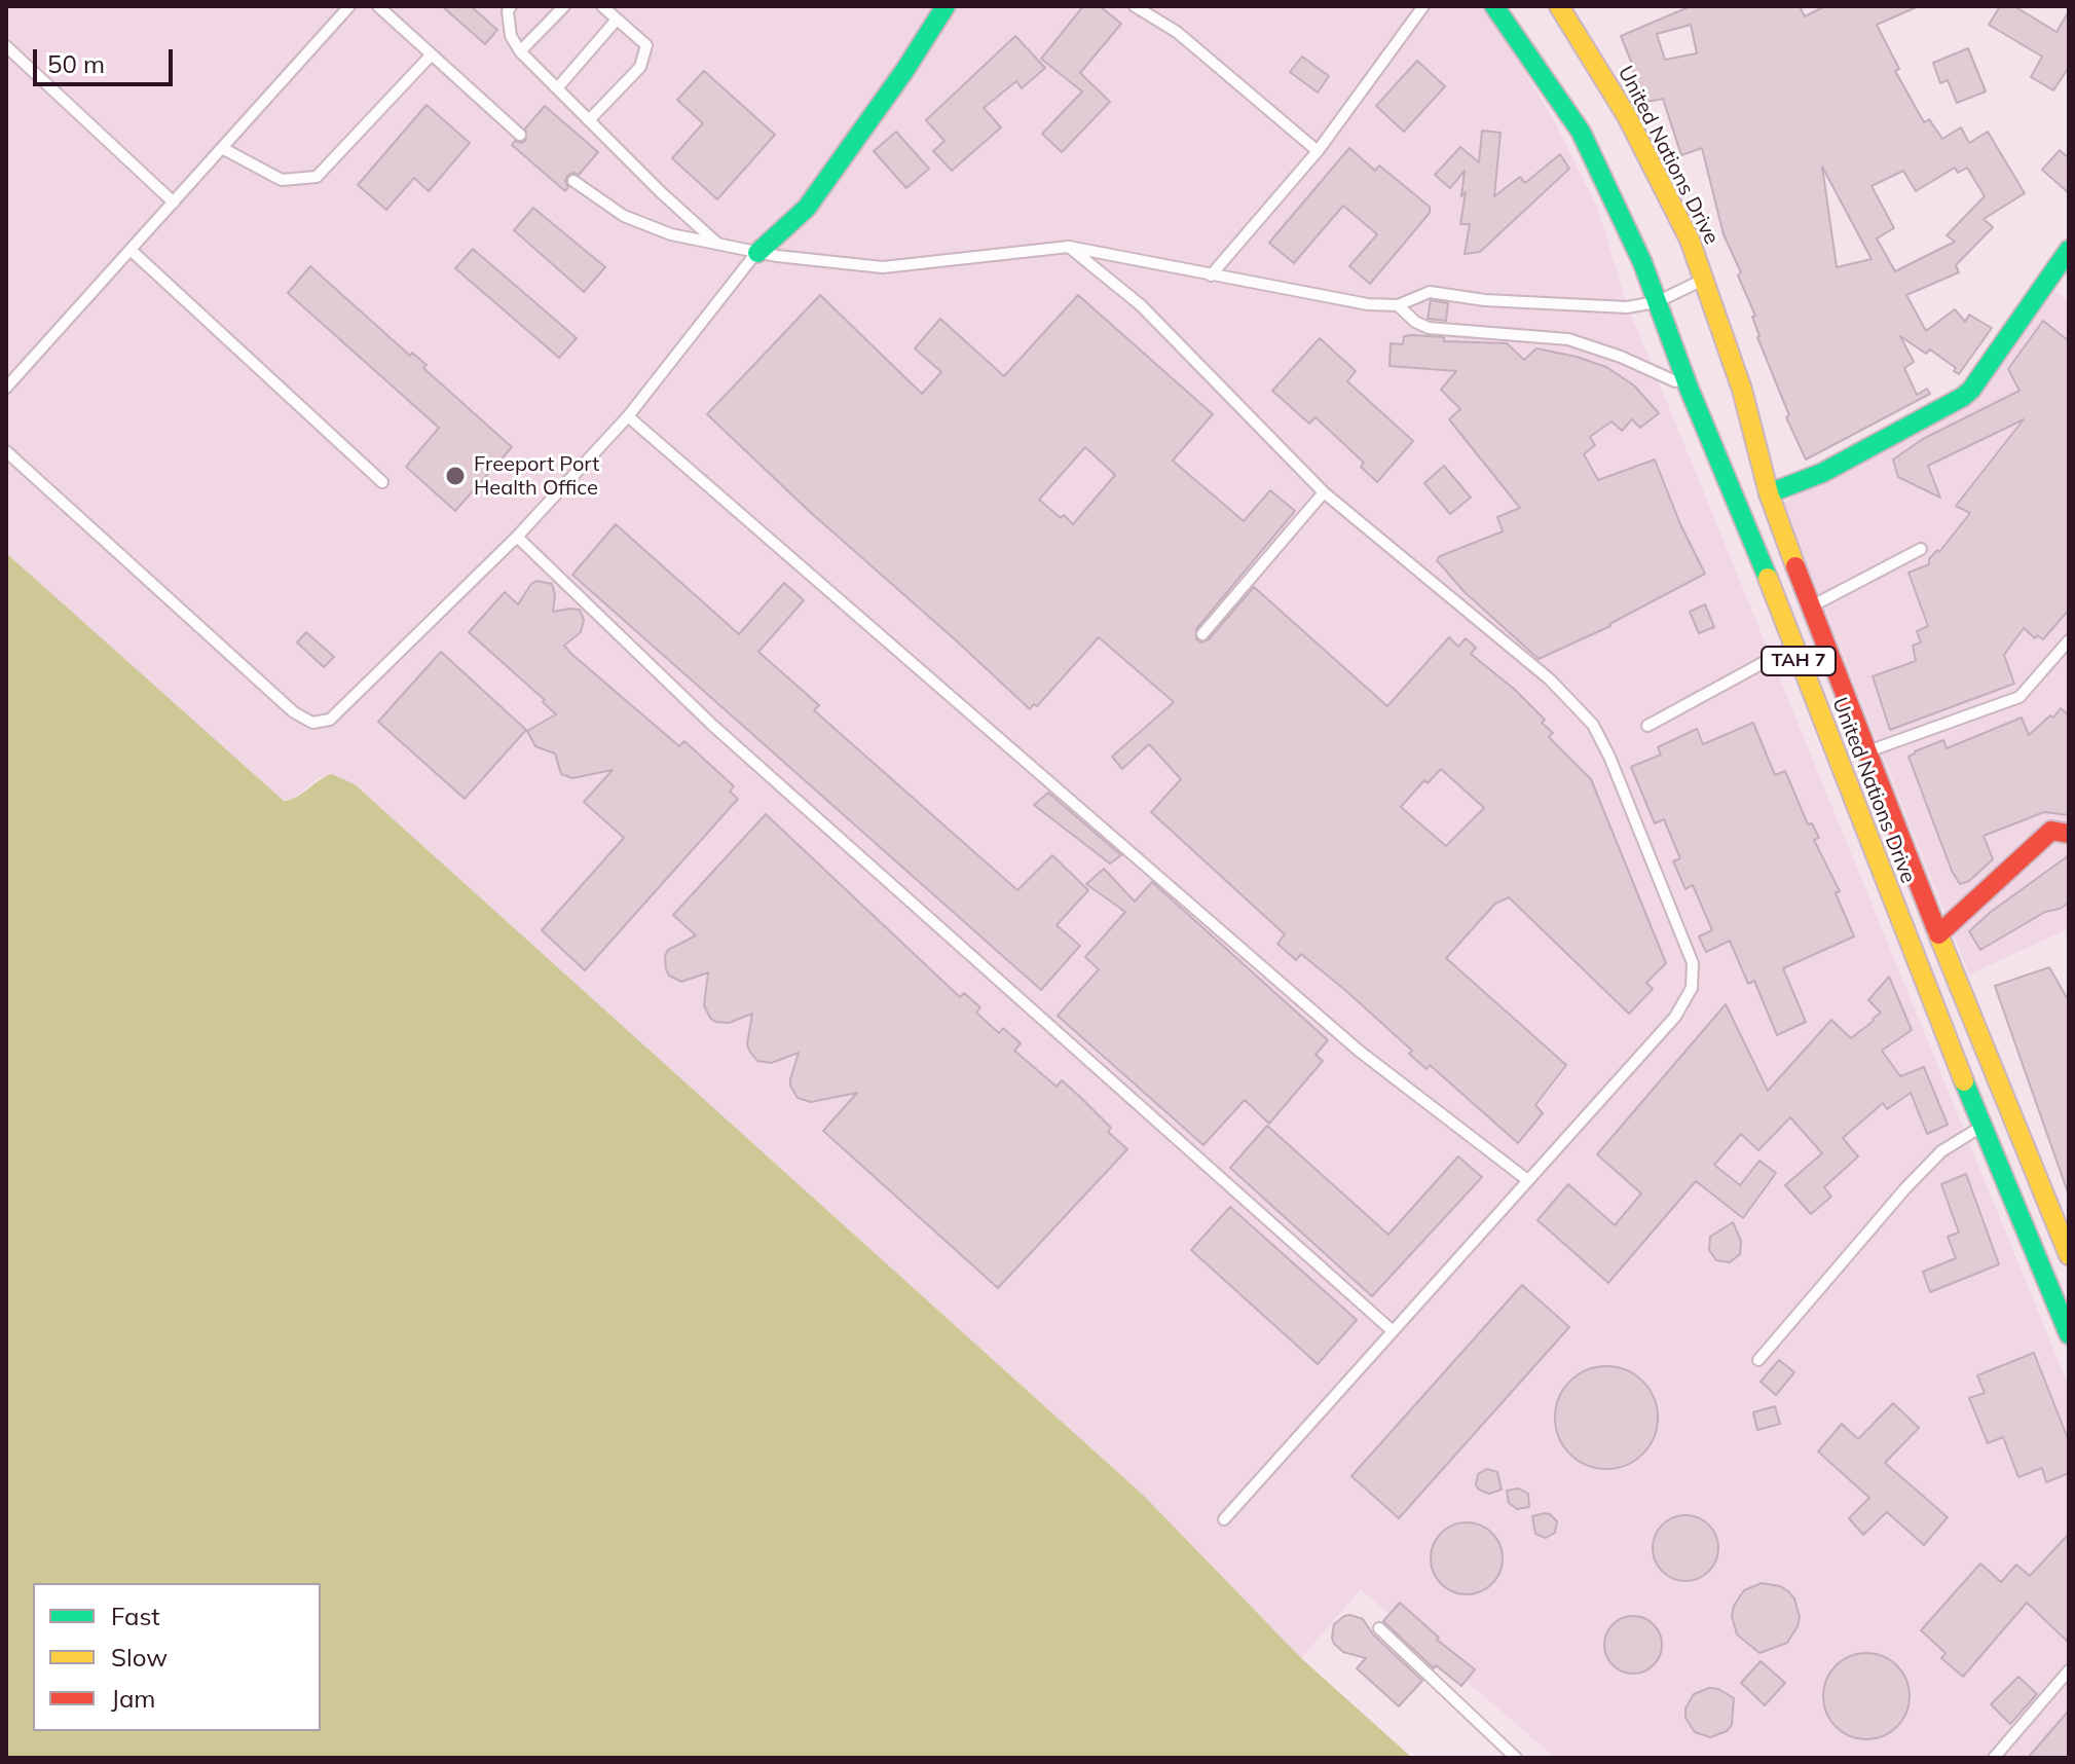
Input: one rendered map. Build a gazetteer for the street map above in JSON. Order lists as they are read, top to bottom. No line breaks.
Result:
{"streets":{"main road":["United Nations Drive","TAH 7"]},"places":["Freeport Port Health Office"],"legend":["Fast","Slow","Jam"],"scale_bar":"50 m"}
